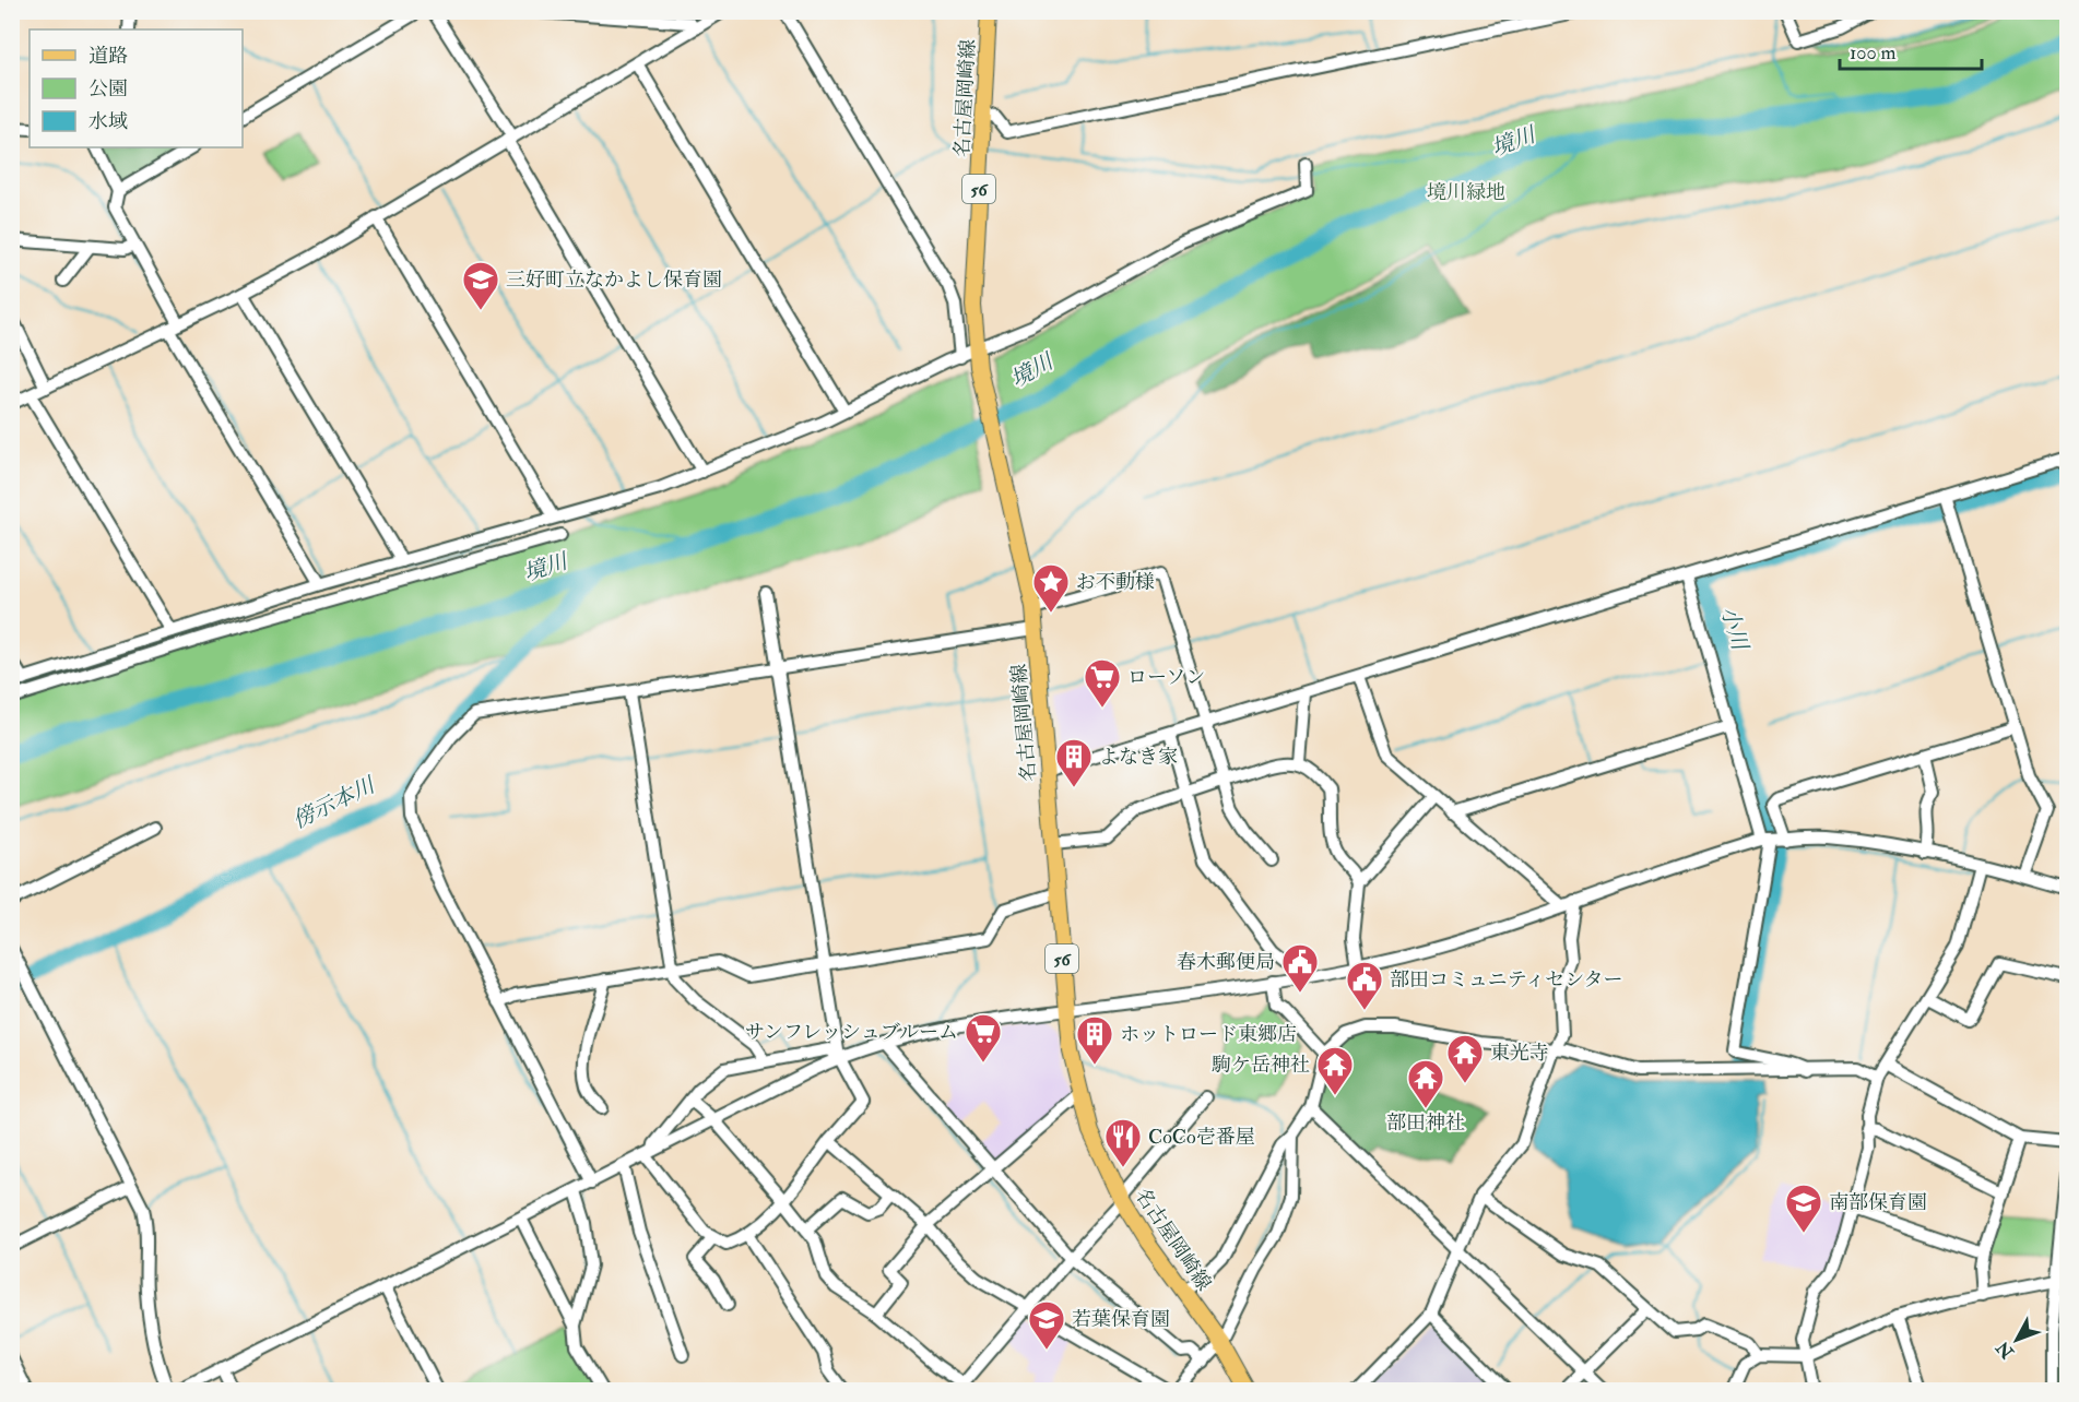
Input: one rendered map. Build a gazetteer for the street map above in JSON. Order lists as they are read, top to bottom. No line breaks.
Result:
{"streets":{"main road":["名古屋岡崎線","56"]},"water":["境川","小川","傍示本川"],"parks":["境川緑地"],"places":{"school or university":["三好町立なかよし保育園","南部保育園","若葉保育園"],"place":["お不動様"],"supermarket":["ローソン","サンフレッシュブルーム"],"building":["よなき家","ホットロード東郷店"],"public building":["春木郵便局","部田コミュニティセンター"],"temple":["東光寺","駒ケ岳神社","部田神社"],"restaurant":["CoCo壱番屋"]},"legend":["道路","公園","水域"],"scale_bar":"100 m","north":"bottom left"}
